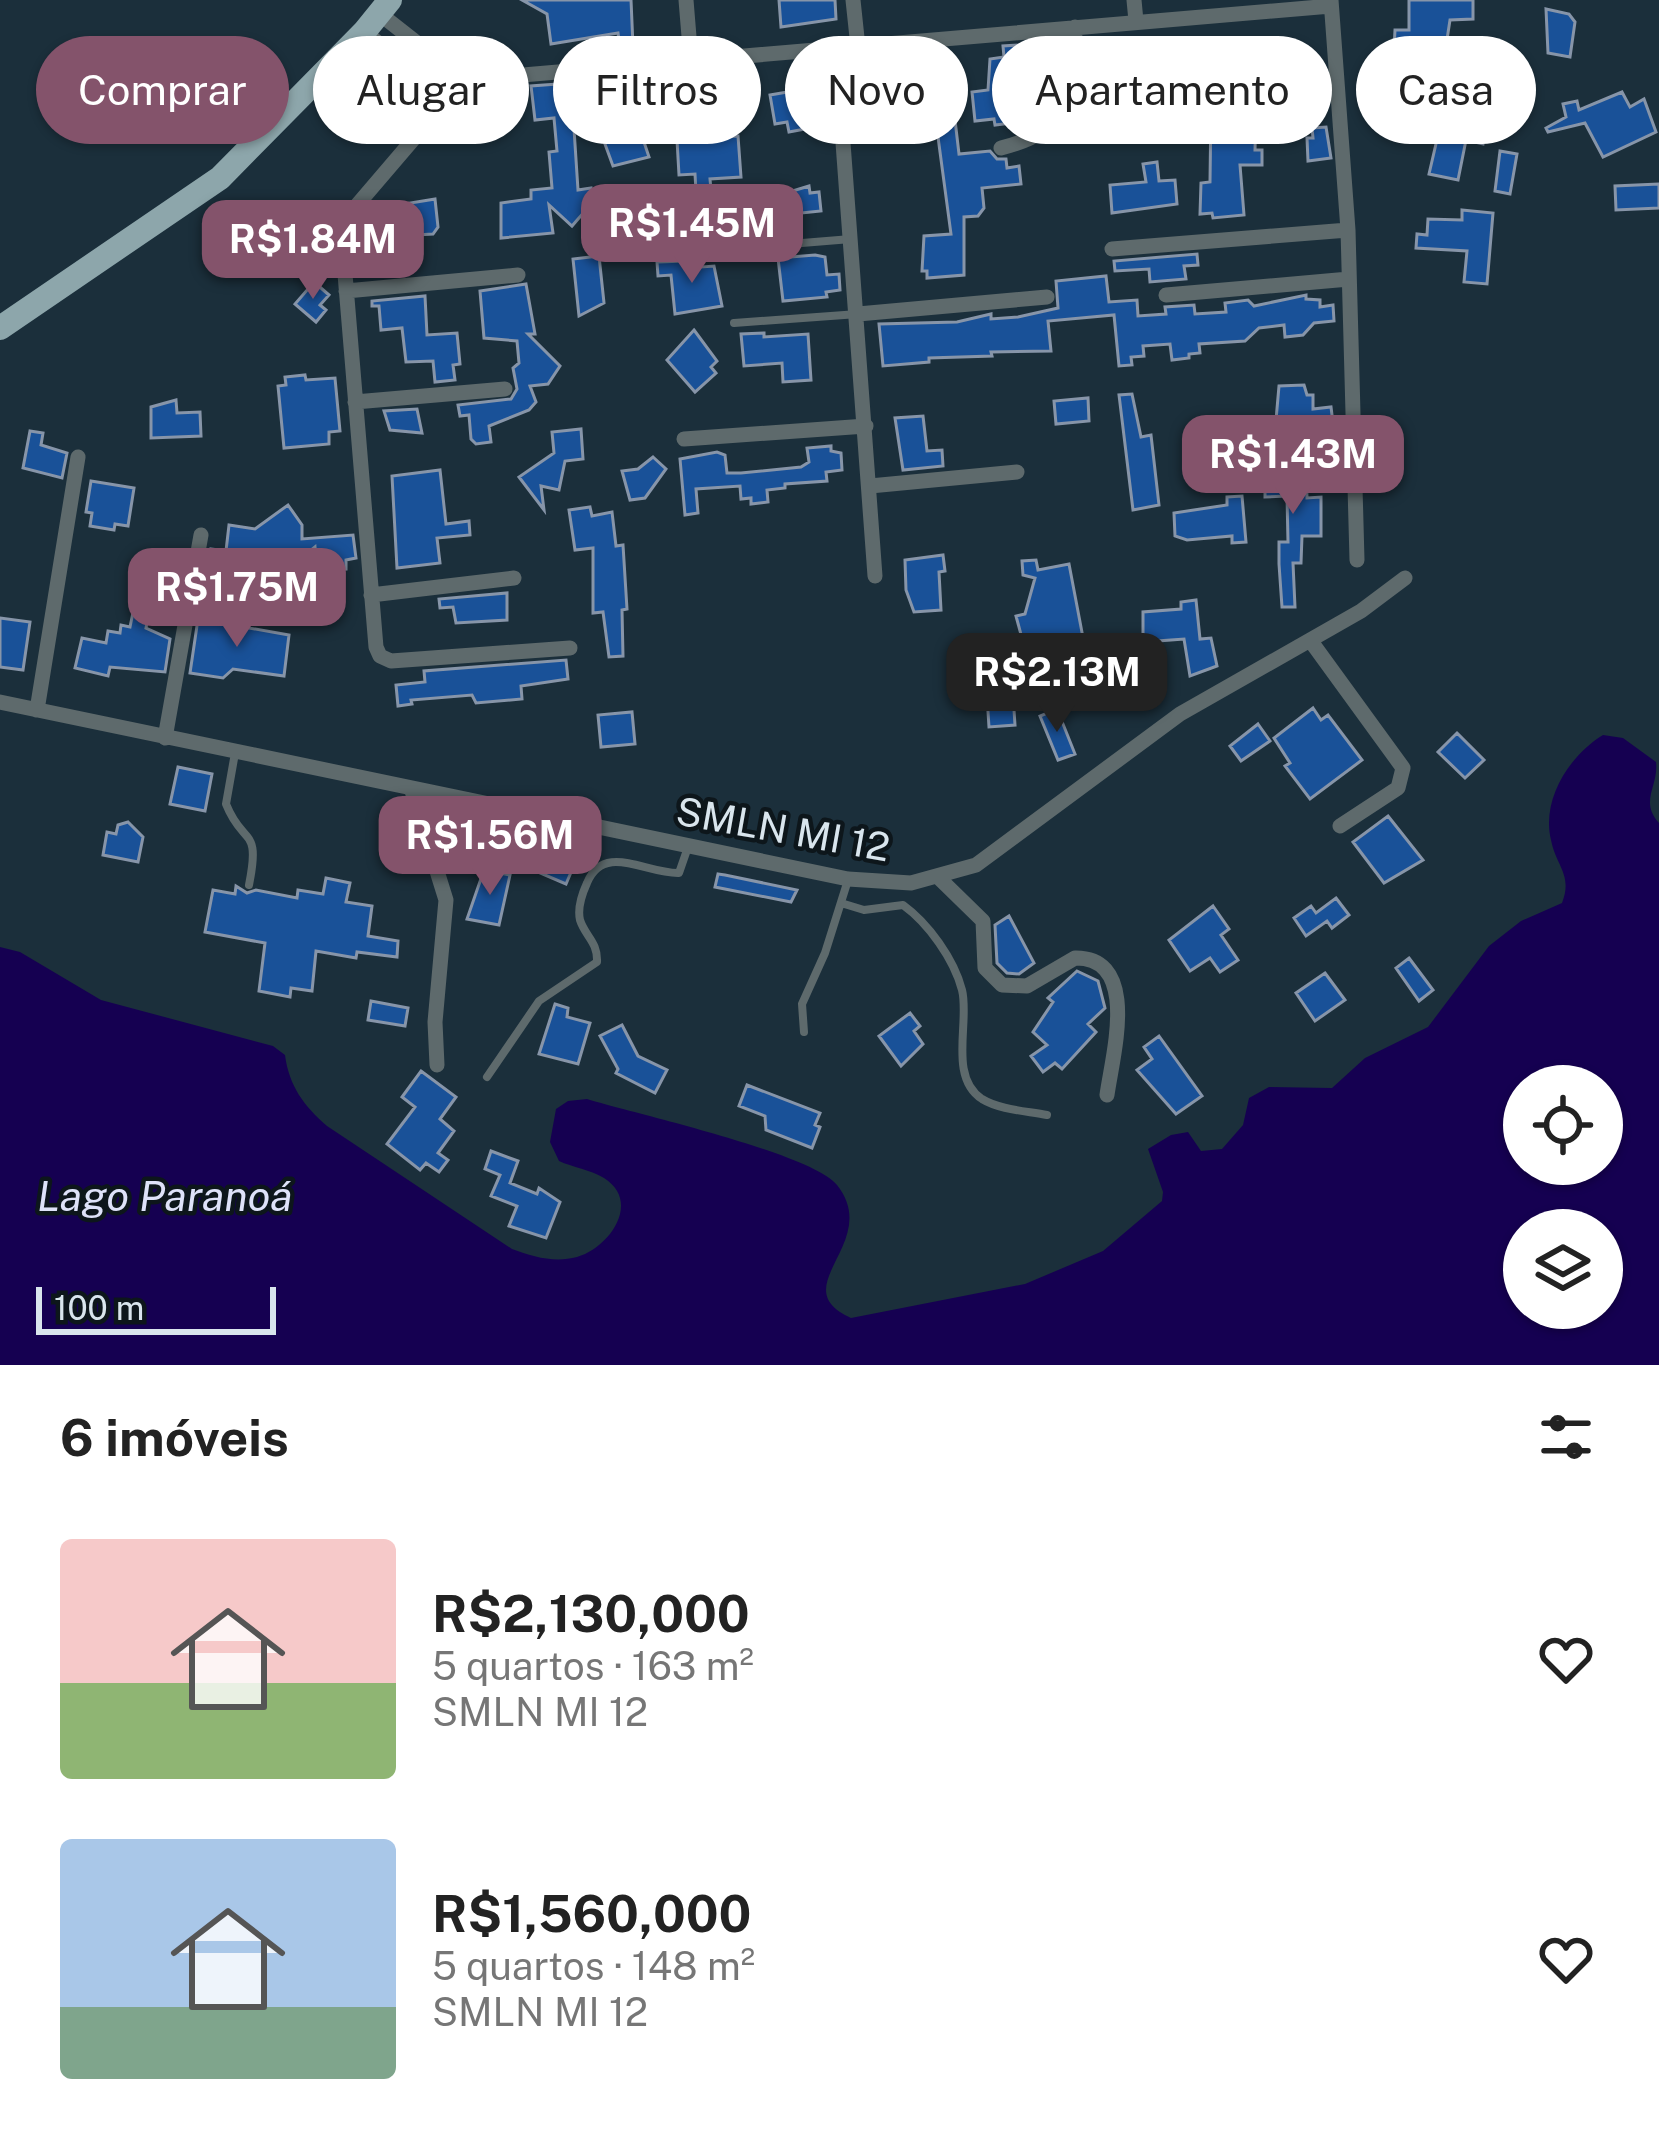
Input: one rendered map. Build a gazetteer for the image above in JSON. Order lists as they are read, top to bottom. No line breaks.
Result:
{"streets":{"street":["SMLN MI 12"]},"water":["Lago Paranoá"],"scale_bar":"100 m","page":{"chip":["Comprar","Alugar","Filtros","Novo","Apartamento","Casa"],"price":["R$1.45M","R$1.84M","R$1.43M","R$1.75M","R$2.13M","R$1.56M"],"scale":"100 m","heading":"6 imóveis","list":[{"name":"R$2,130,000","note":"5 quartos · 163 m² · SMLN MI 12"},{"name":"R$1,560,000","note":"5 quartos · 148 m² · SMLN MI 12"}]}}
